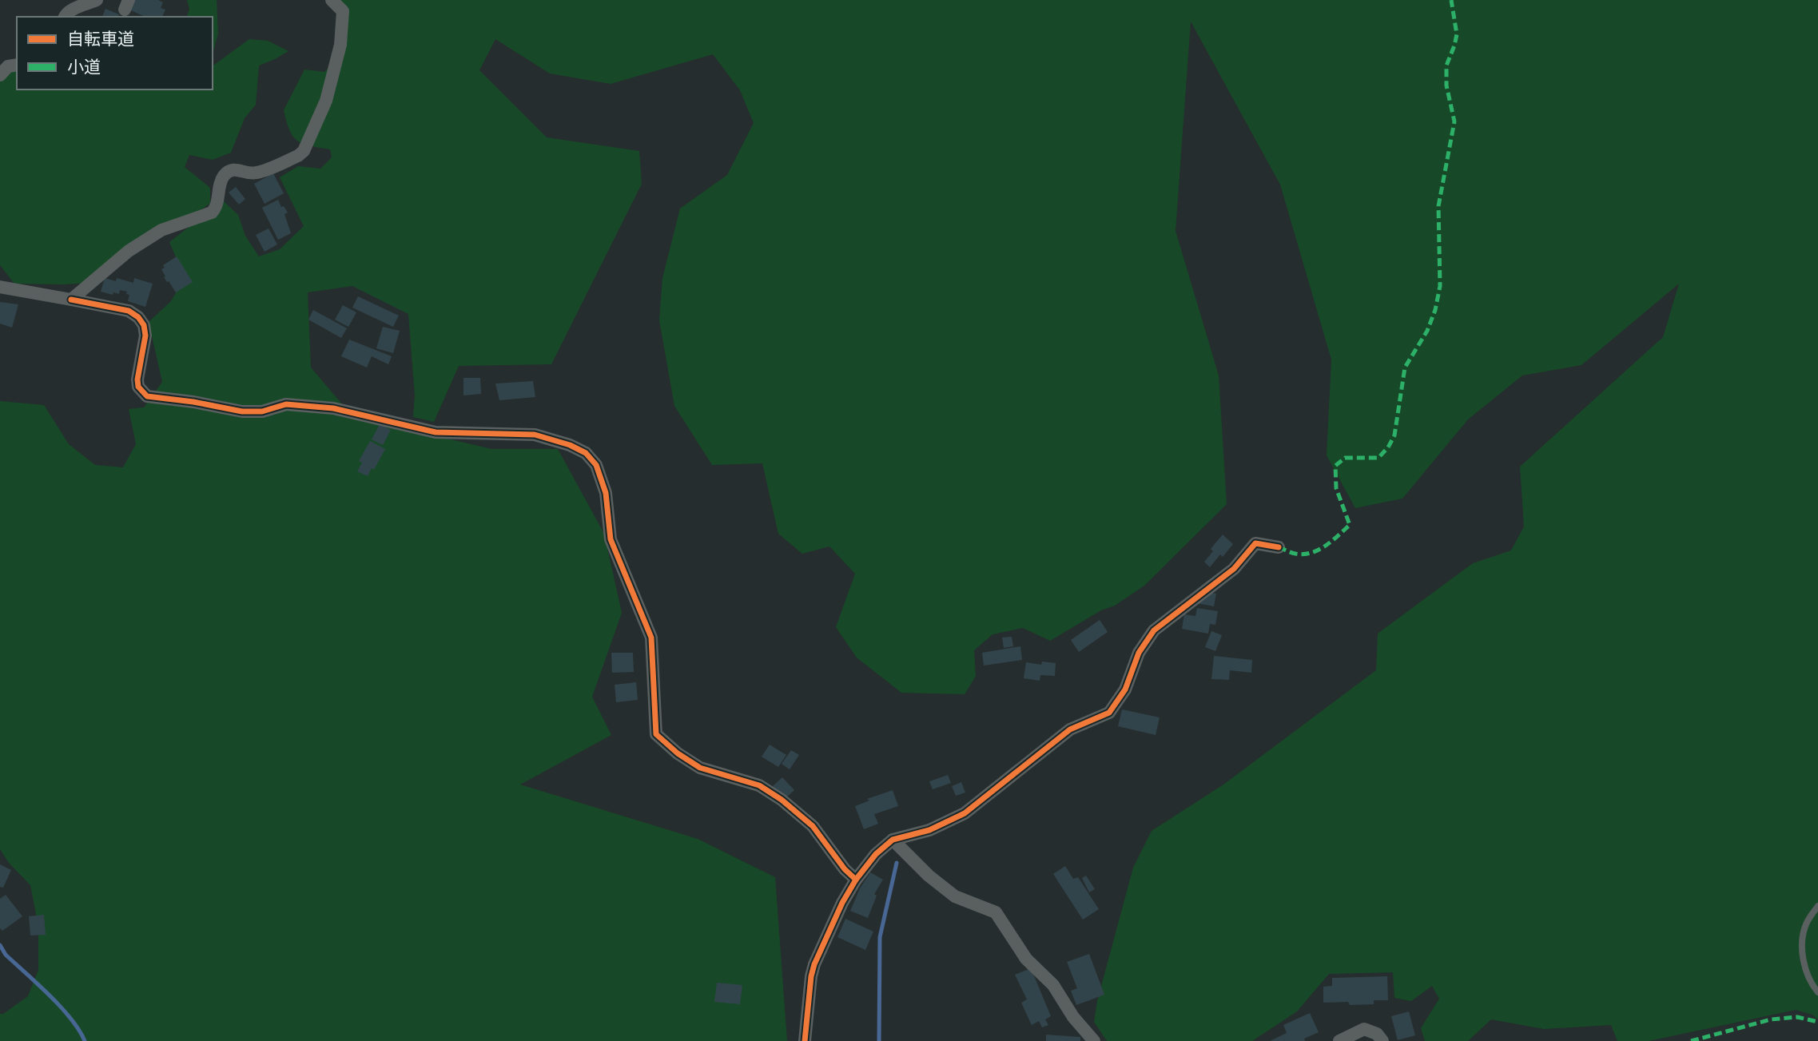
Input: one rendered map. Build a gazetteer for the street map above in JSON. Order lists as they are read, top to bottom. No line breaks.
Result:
{"legend":["自転車道","小道"]}
